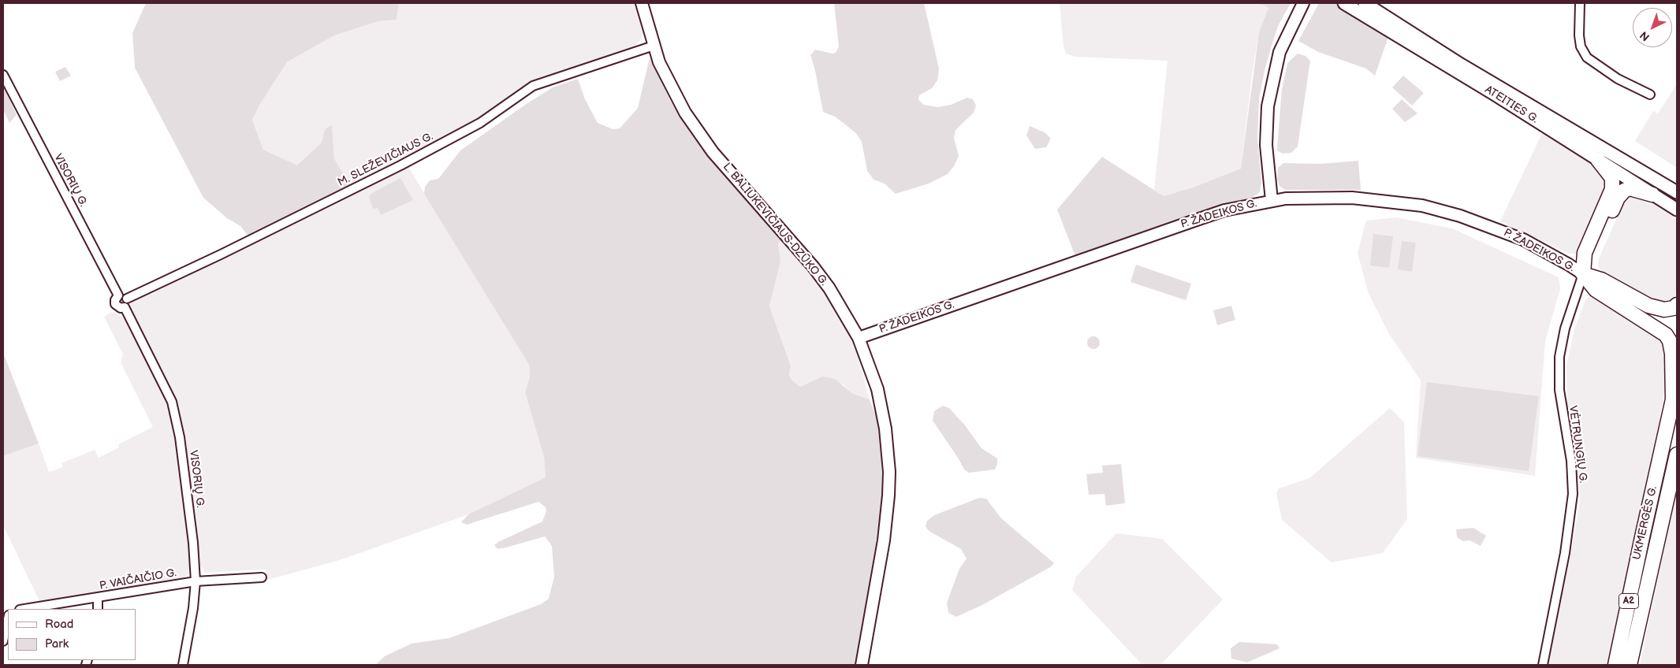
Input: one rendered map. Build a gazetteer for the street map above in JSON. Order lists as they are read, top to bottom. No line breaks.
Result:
{"streets":{"highway":["UKMERGĖS G.","A2"],"main road":["ATEITIES G."],"street":["M. SLEŽEVIČIAUS G.","VISORIŲ G.","P. ŽADEIKOS G.","L. BALIUKEVIČIAUS-DZŪKO G.","VĖTRUNGIŲ G.","P. VAIČAIČIO G."]},"crossings":[["M. SLEŽEVIČIAUS G.","VISORIŲ G."],["M. SLEŽEVIČIAUS G.","L. BALIUKEVIČIAUS-DZŪKO G."],["VISORIŲ G.","P. VAIČAIČIO G."],["P. ŽADEIKOS G.","L. BALIUKEVIČIAUS-DZŪKO G."],["P. ŽADEIKOS G.","VĖTRUNGIŲ G."]],"legend":["Road","Park"],"north":"bottom left"}
